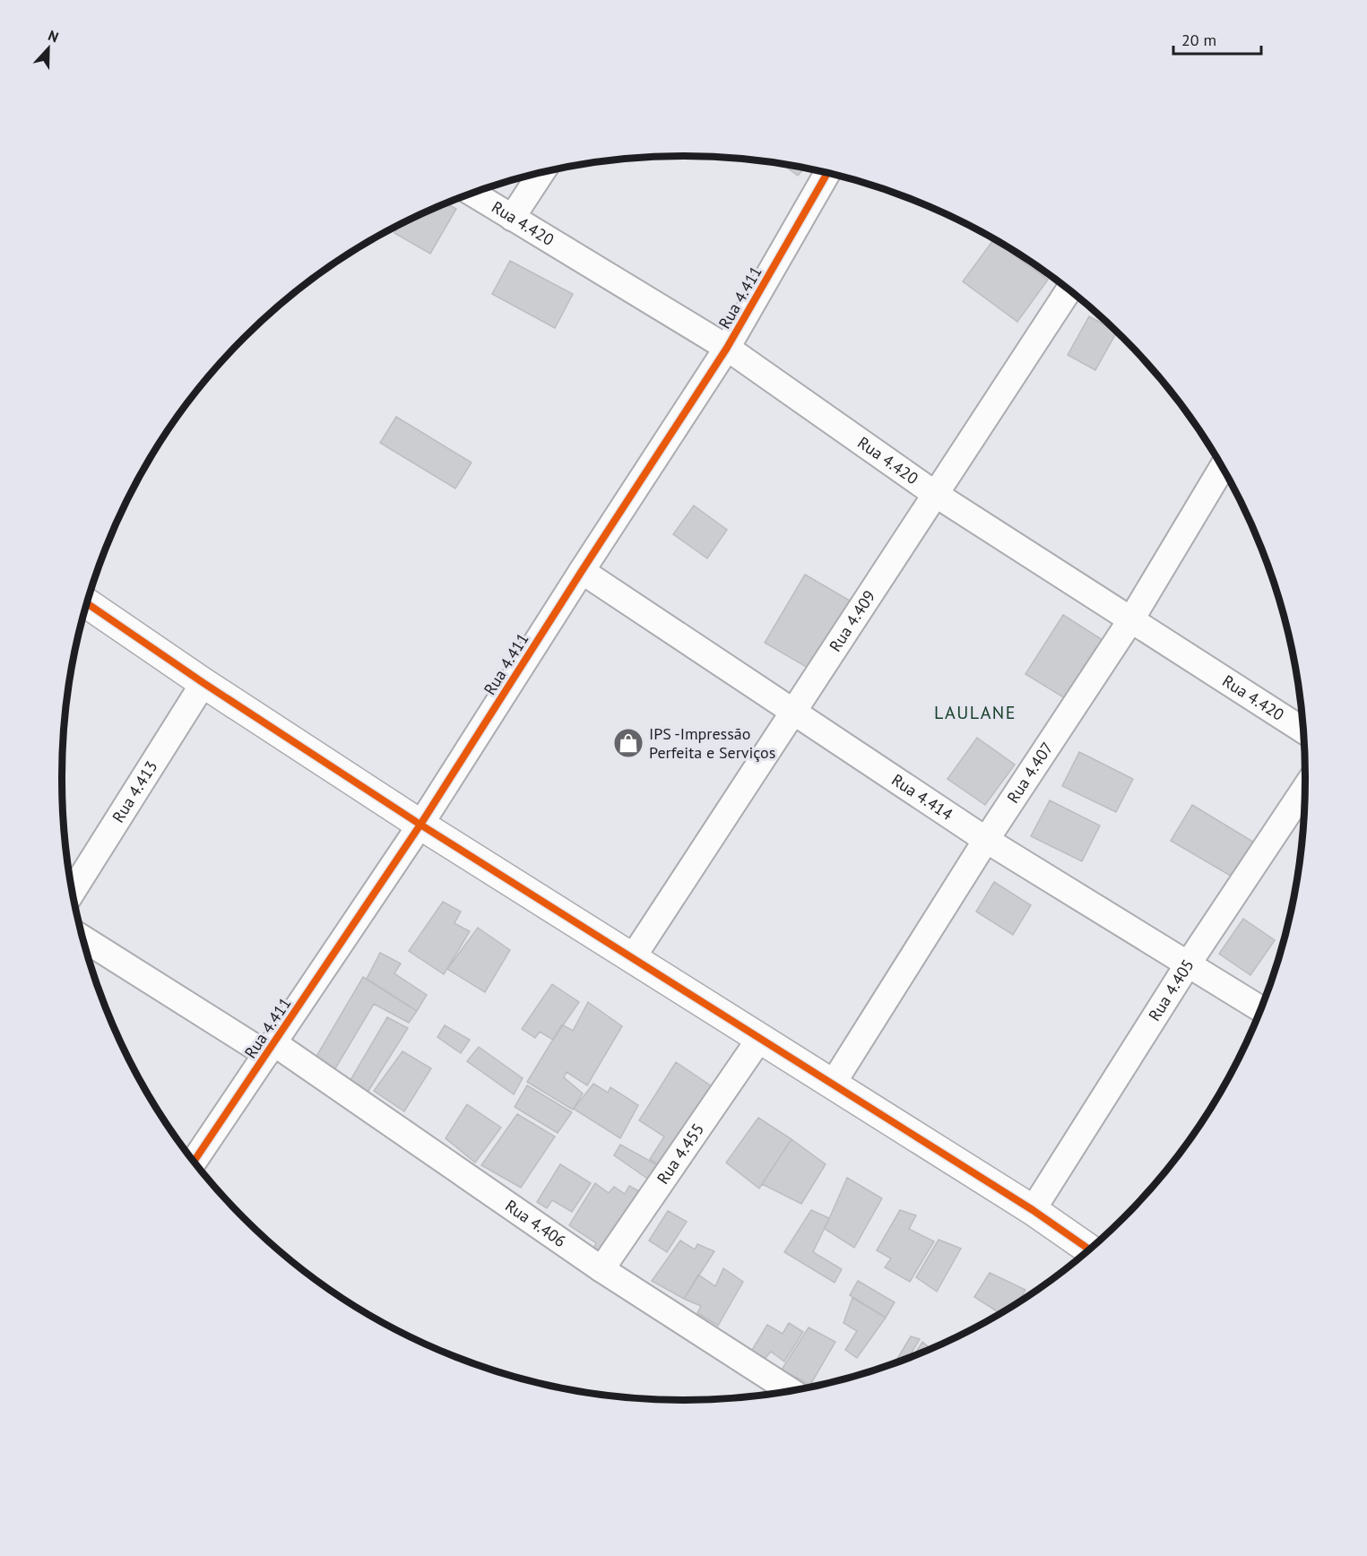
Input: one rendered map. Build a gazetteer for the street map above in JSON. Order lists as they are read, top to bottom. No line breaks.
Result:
{"streets":{"street":["Rua 4.420","Rua 4.411","Rua 4.409","Rua 4.407","Rua 4.413","Rua 4.414","Rua 4.405","Rua 4.455","Rua 4.406"]},"crossings":[["Rua 4.420","Rua 4.411"],["Rua 4.420","Rua 4.409"],["Rua 4.420","Rua 4.407"],["Rua 4.411","Rua 4.414"],["Rua 4.411","Rua 4.406"],["Rua 4.409","Rua 4.414"],["Rua 4.407","Rua 4.414"],["Rua 4.414","Rua 4.405"],["Rua 4.455","Rua 4.406"]],"districts":["LAULANE"],"places":{"shop":["IPS -Impressão Perfeita e Serviços"]},"scale_bar":"20 m","north":"top"}
